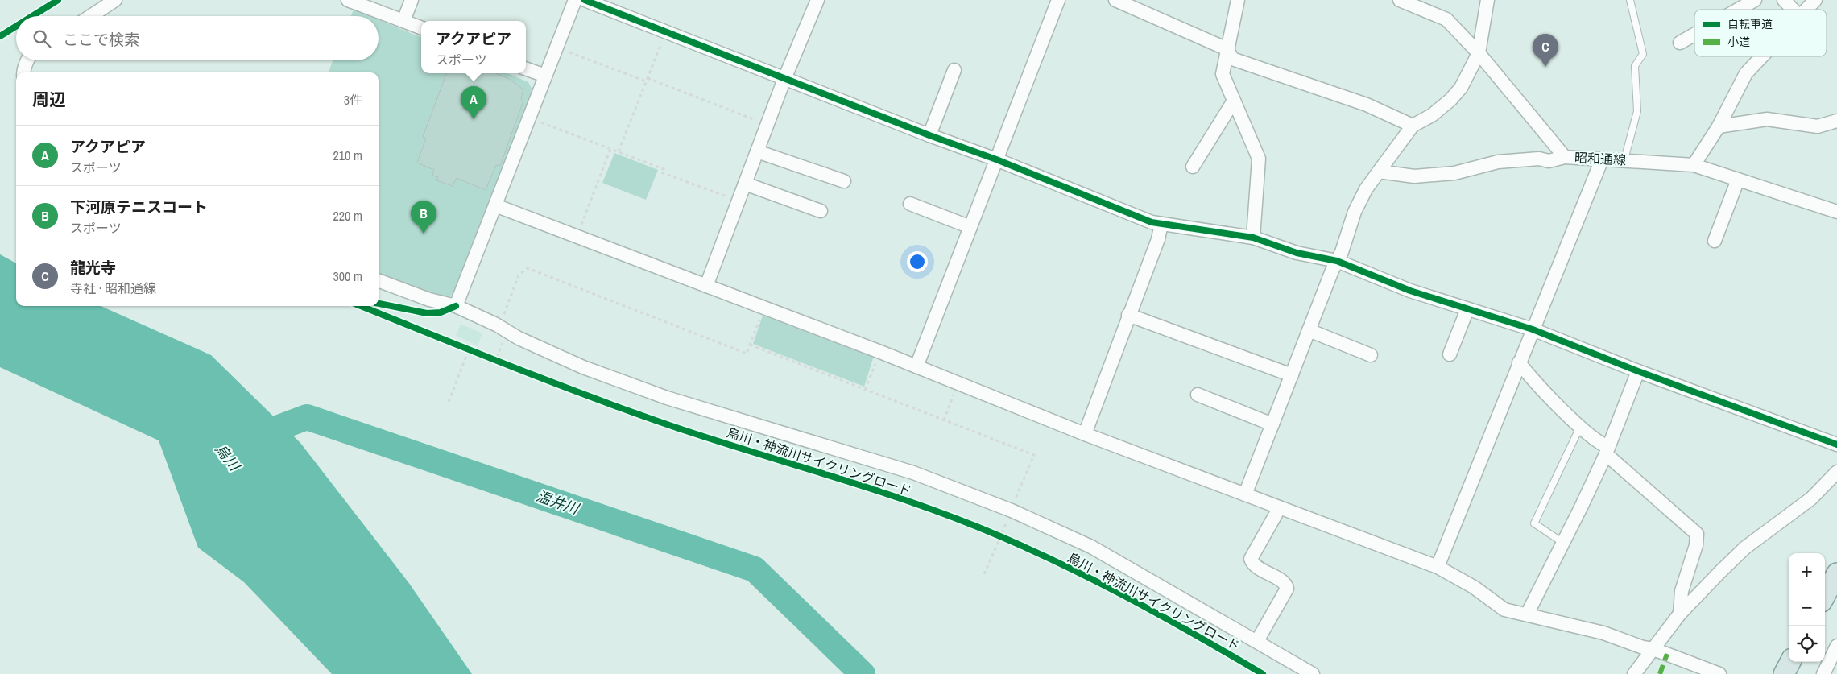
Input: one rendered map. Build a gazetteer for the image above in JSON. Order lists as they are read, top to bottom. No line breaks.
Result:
{"streets":{"street":["昭和通線"],"cycle path":["烏川・神流川サイクリングロード"]},"water":["烏川","温井川"],"legend":["自転車道","小道"],"page":{"search":"ここで検索","popup":["アクアピア","スポーツ"],"pins":["C","A","B"],"heading":["周辺","3件"],"list":[{"mark":"A","name":"アクアピア","note":"スポーツ","value":"210 m"},{"mark":"B","name":"下河原テニスコート","note":"スポーツ","value":"220 m"},{"mark":"C","name":"龍光寺","note":"寺社 · 昭和通線","value":"300 m"}],"map_buttons":["+","−"]}}
